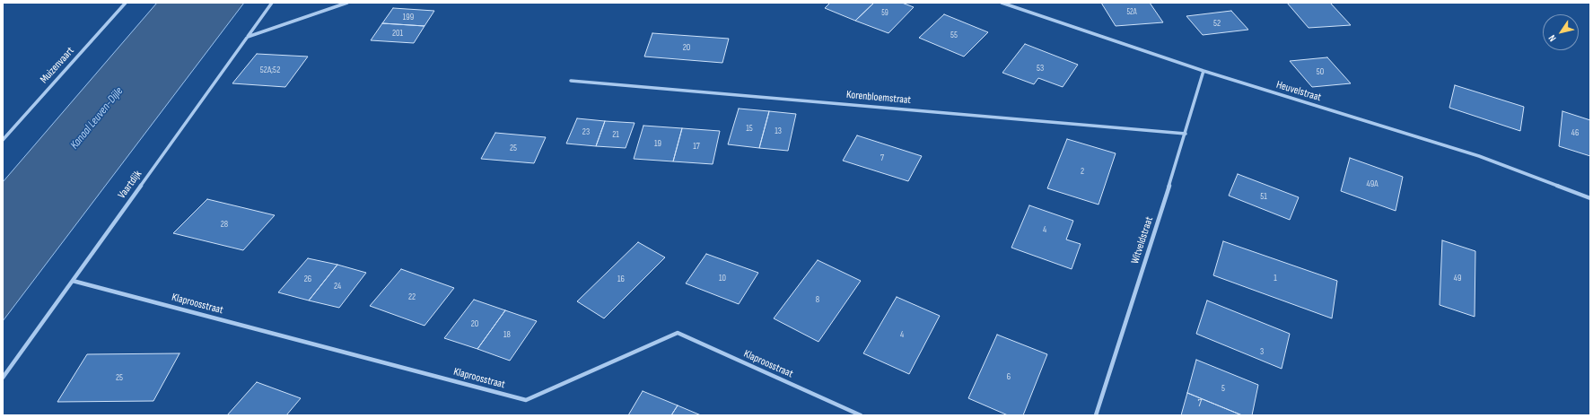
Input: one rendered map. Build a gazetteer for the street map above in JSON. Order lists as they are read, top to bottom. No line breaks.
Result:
{"streets":{"street":["Muizenvaart","Heuvelstraat","Korenbloemstraat","Vaartdijk","Witveldstraat","Klaproosstraat"]},"crossings":[["Heuvelstraat","Witveldstraat"],["Korenbloemstraat","Witveldstraat"],["Vaartdijk","Klaproosstraat"]],"water":["Kanaal Leuven-Dijle"],"house_numbers":["52A","59","199","52","201","55","20","53","52A;52","50","15","13","23","46","21","19","17","25","7","2","49A","51","28","4","10","1","49","26","16","24","22","8","20","18","4","3","6","25","5","7"],"north":"bottom left"}
